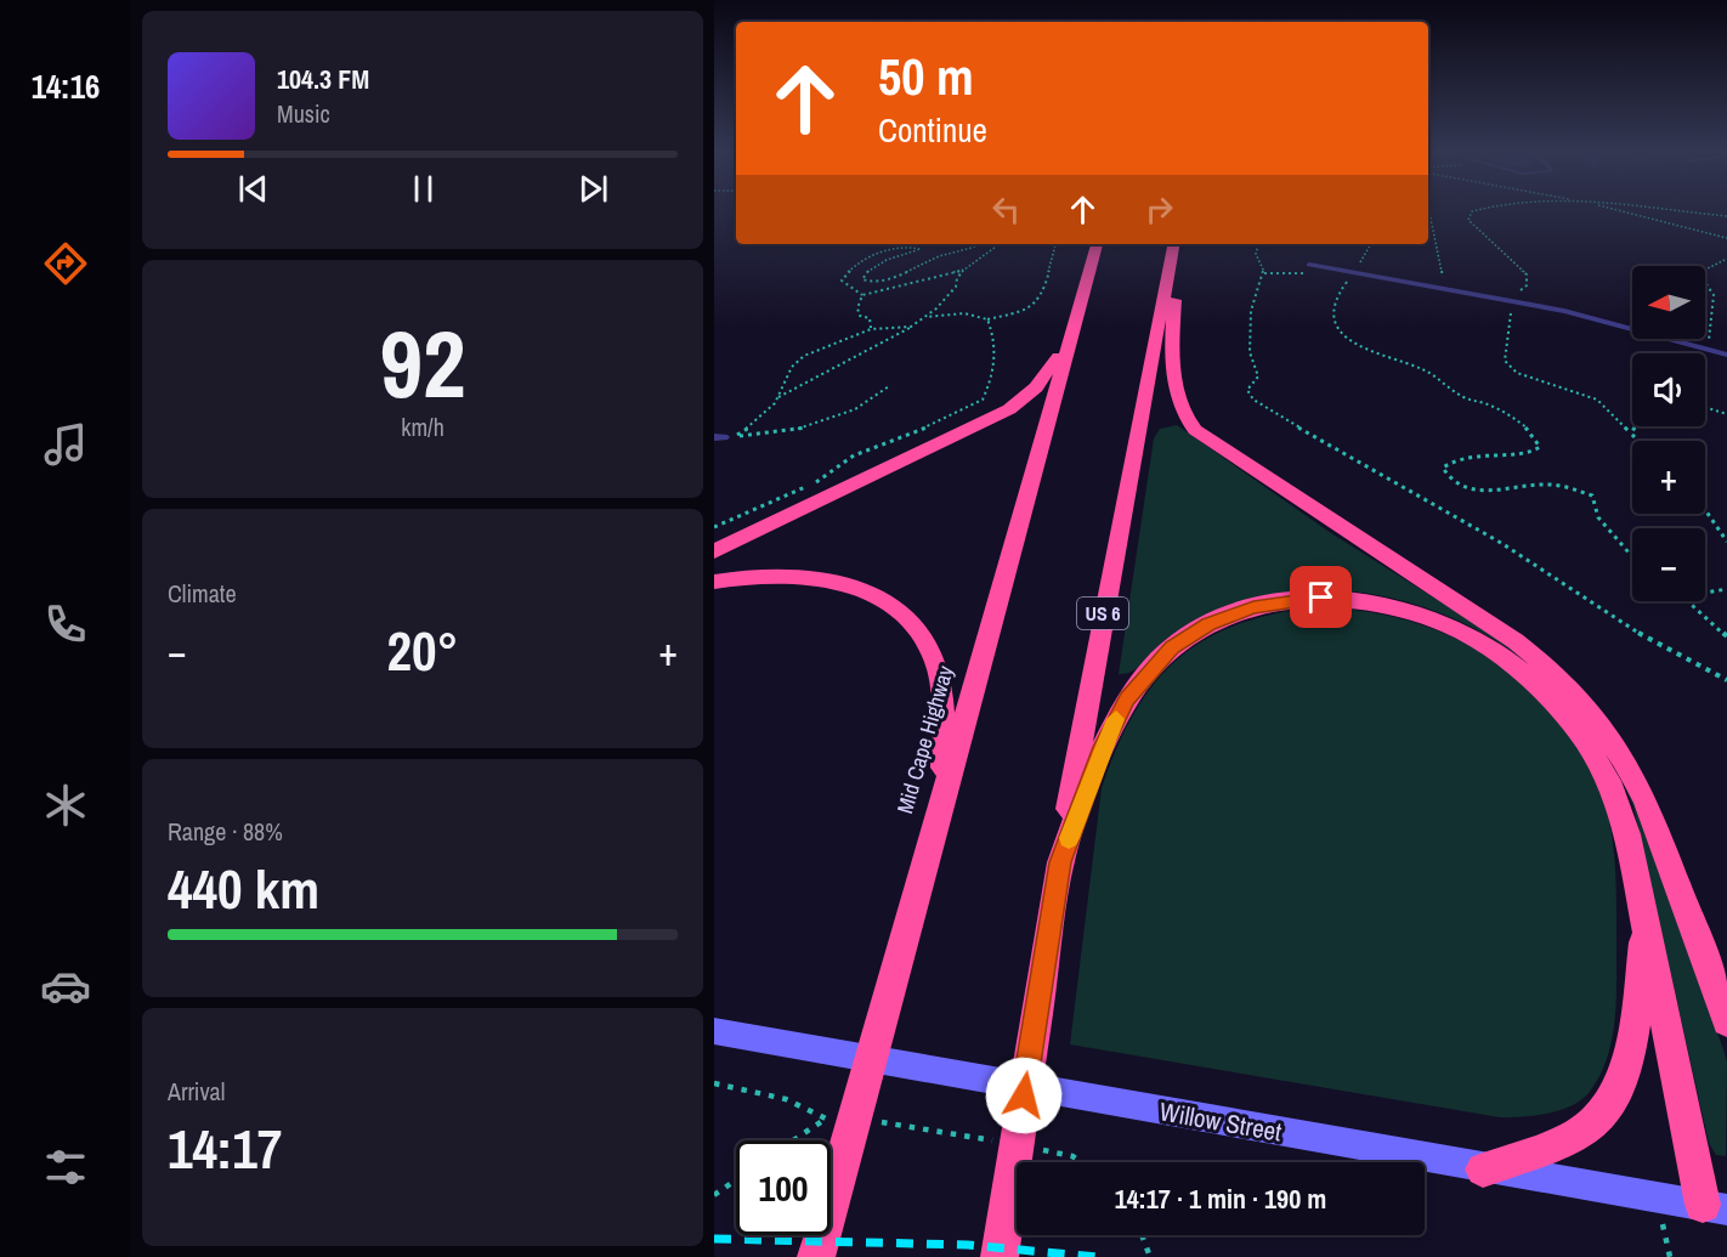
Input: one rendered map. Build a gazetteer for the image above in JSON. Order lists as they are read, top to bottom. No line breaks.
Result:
{"streets":{"highway":["US 6","Mid Cape Highway"],"main road":["Willow Street"]},"north":"left","page":{"tabs":"14:16","turn":["50 m","Continue"],"song":["104.3 FM","Music"],"tile":[["92","km/h"],"Climate",["Range · 88%","440 km"],["Arrival","14:17"]],"map_buttons":["+","−"],"heat":["−","20°","+"],"limit":"100","trip":"14:17 · 1 min · 190 m"}}
